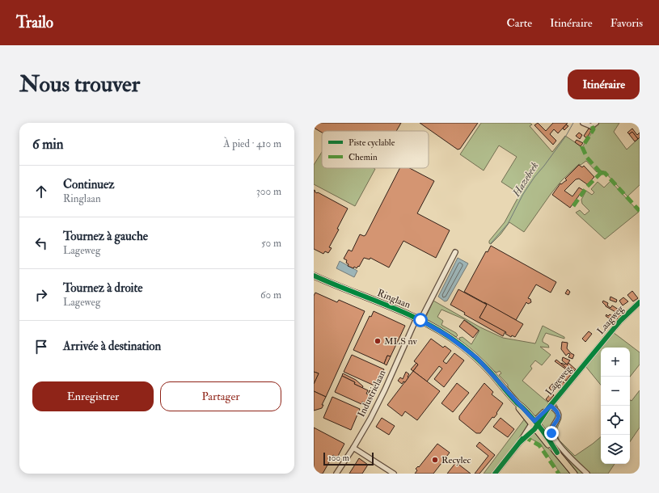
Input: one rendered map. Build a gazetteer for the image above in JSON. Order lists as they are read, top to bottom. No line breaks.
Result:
{"streets":{"main road":["Ringlaan"],"street":["Laagweg","Lageweg","Industrielaan"]},"crossings":[["Ringlaan","Lageweg"],["Ringlaan","Industrielaan"],["Laagweg","Lageweg"]],"water":["Hazebeek"],"places":["MLS nv","Recylec"],"legend":["Piste cyclable","Chemin"],"scale_bar":"100 m","page":{"header":"Trailo","nav":["Carte","Itinéraire","Favoris"],"buttons":["Itinéraire",["Enregistrer","Partager"]],"title":"Nous trouver","heading":["6 min","À pied · 410 m"],"list":[["Continuez","Ringlaan","300 m"],["Tournez à gauche","Lageweg","50 m"],["Tournez à droite","Lageweg","60 m"],"Arrivée à destination"],"map_buttons":["+","−"],"scale":"100 m"}}
